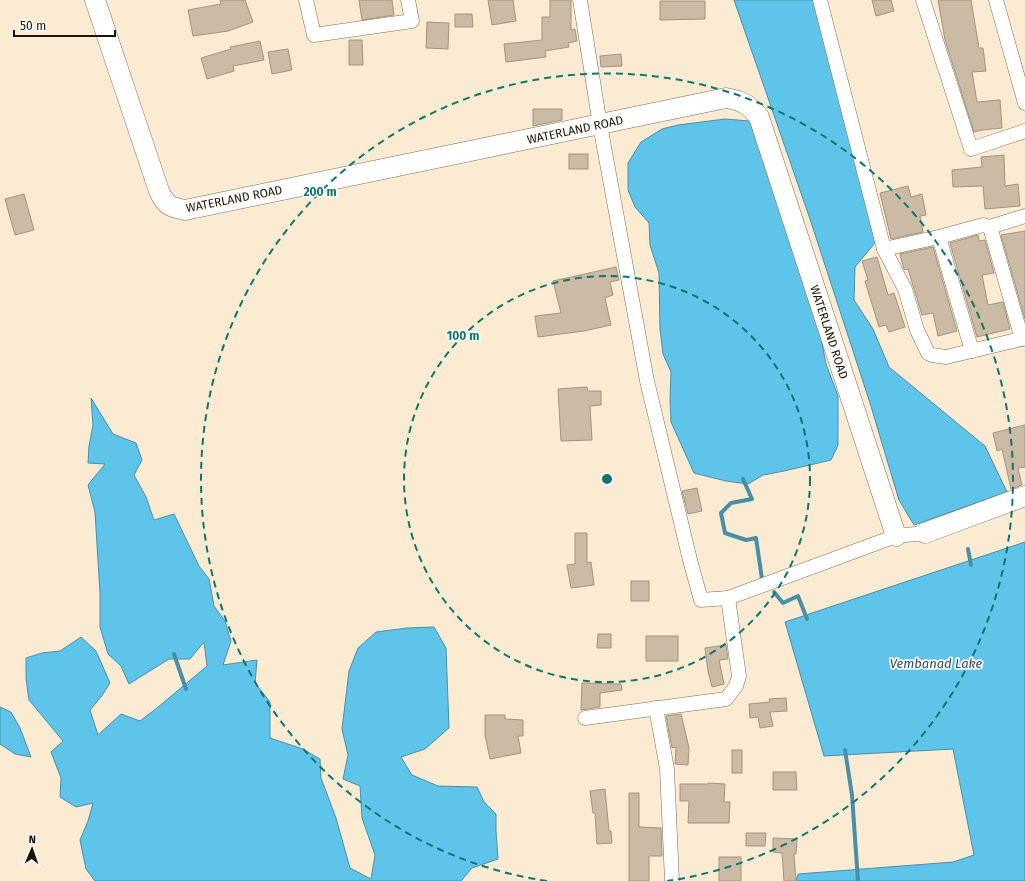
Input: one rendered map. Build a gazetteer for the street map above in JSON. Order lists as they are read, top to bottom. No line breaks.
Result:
{"streets":{"main road":["WATERLAND ROAD"]},"water":["Vembanad Lake"],"scale_bar":"50 m","north":"top","rings":["200 m","100 m"]}
